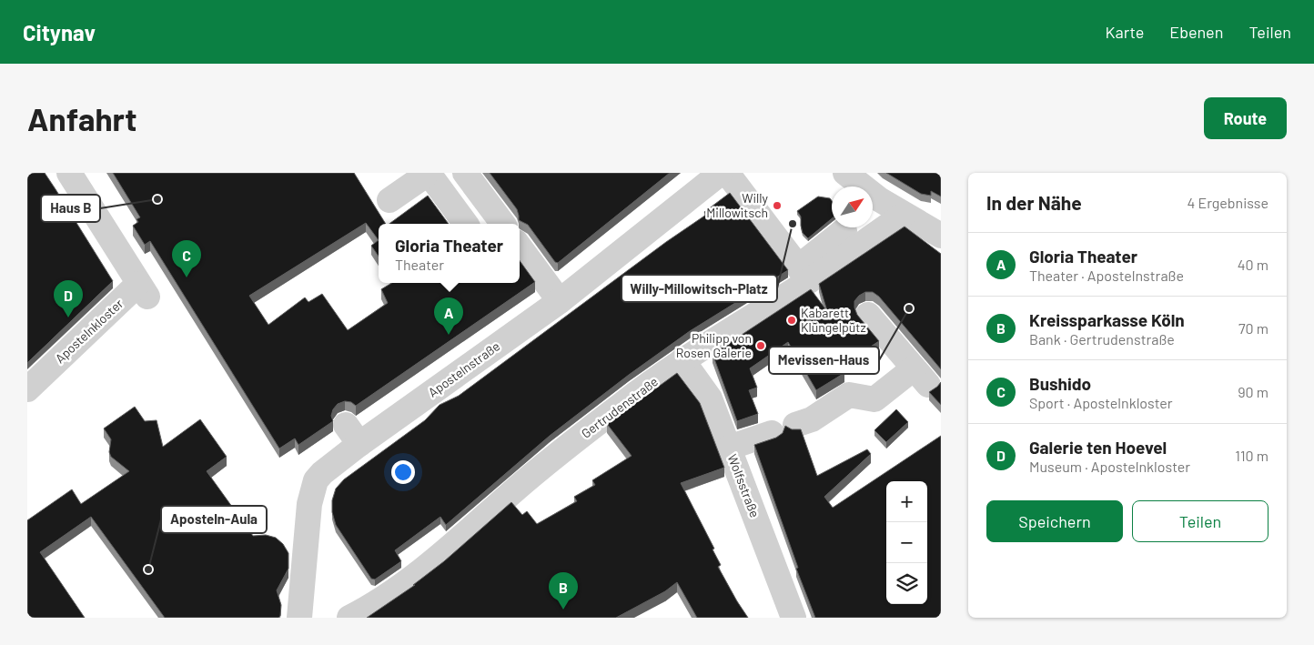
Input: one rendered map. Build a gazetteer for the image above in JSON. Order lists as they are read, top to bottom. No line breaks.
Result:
{"streets":{"street":["Apostelnkloster","Apostelnstraße","Gertrudenstraße","Wolfsstraße"]},"crossings":[["Gertrudenstraße","Wolfsstraße"]],"places":["Haus B","Willy Millowitsch","Willy-Millowitsch-Platz","Mevissen-Haus","Kabarett Klüngelpütz","Philipp von Rosen Galerie","Aposteln-Aula"],"north":"top right","page":{"header":"Citynav","nav":["Karte","Ebenen","Teilen"],"buttons":["Route",["Speichern","Teilen"]],"title":"Anfahrt","heading":["In der Nähe","4 Ergebnisse"],"popup":["Gloria Theater","Theater"],"list":[{"mark":"A","name":"Gloria Theater","note":"Theater · Apostelnstraße","value":"40 m"},{"mark":"B","name":"Kreissparkasse Köln","note":"Bank · Gertrudenstraße","value":"70 m"},{"mark":"C","name":"Bushido","note":"Sport · Apostelnkloster","value":"90 m"},{"mark":"D","name":"Galerie ten Hoevel","note":"Museum · Apostelnkloster","value":"110 m"}],"pins":["C","D","A","B"],"map_buttons":["+","−"]}}
